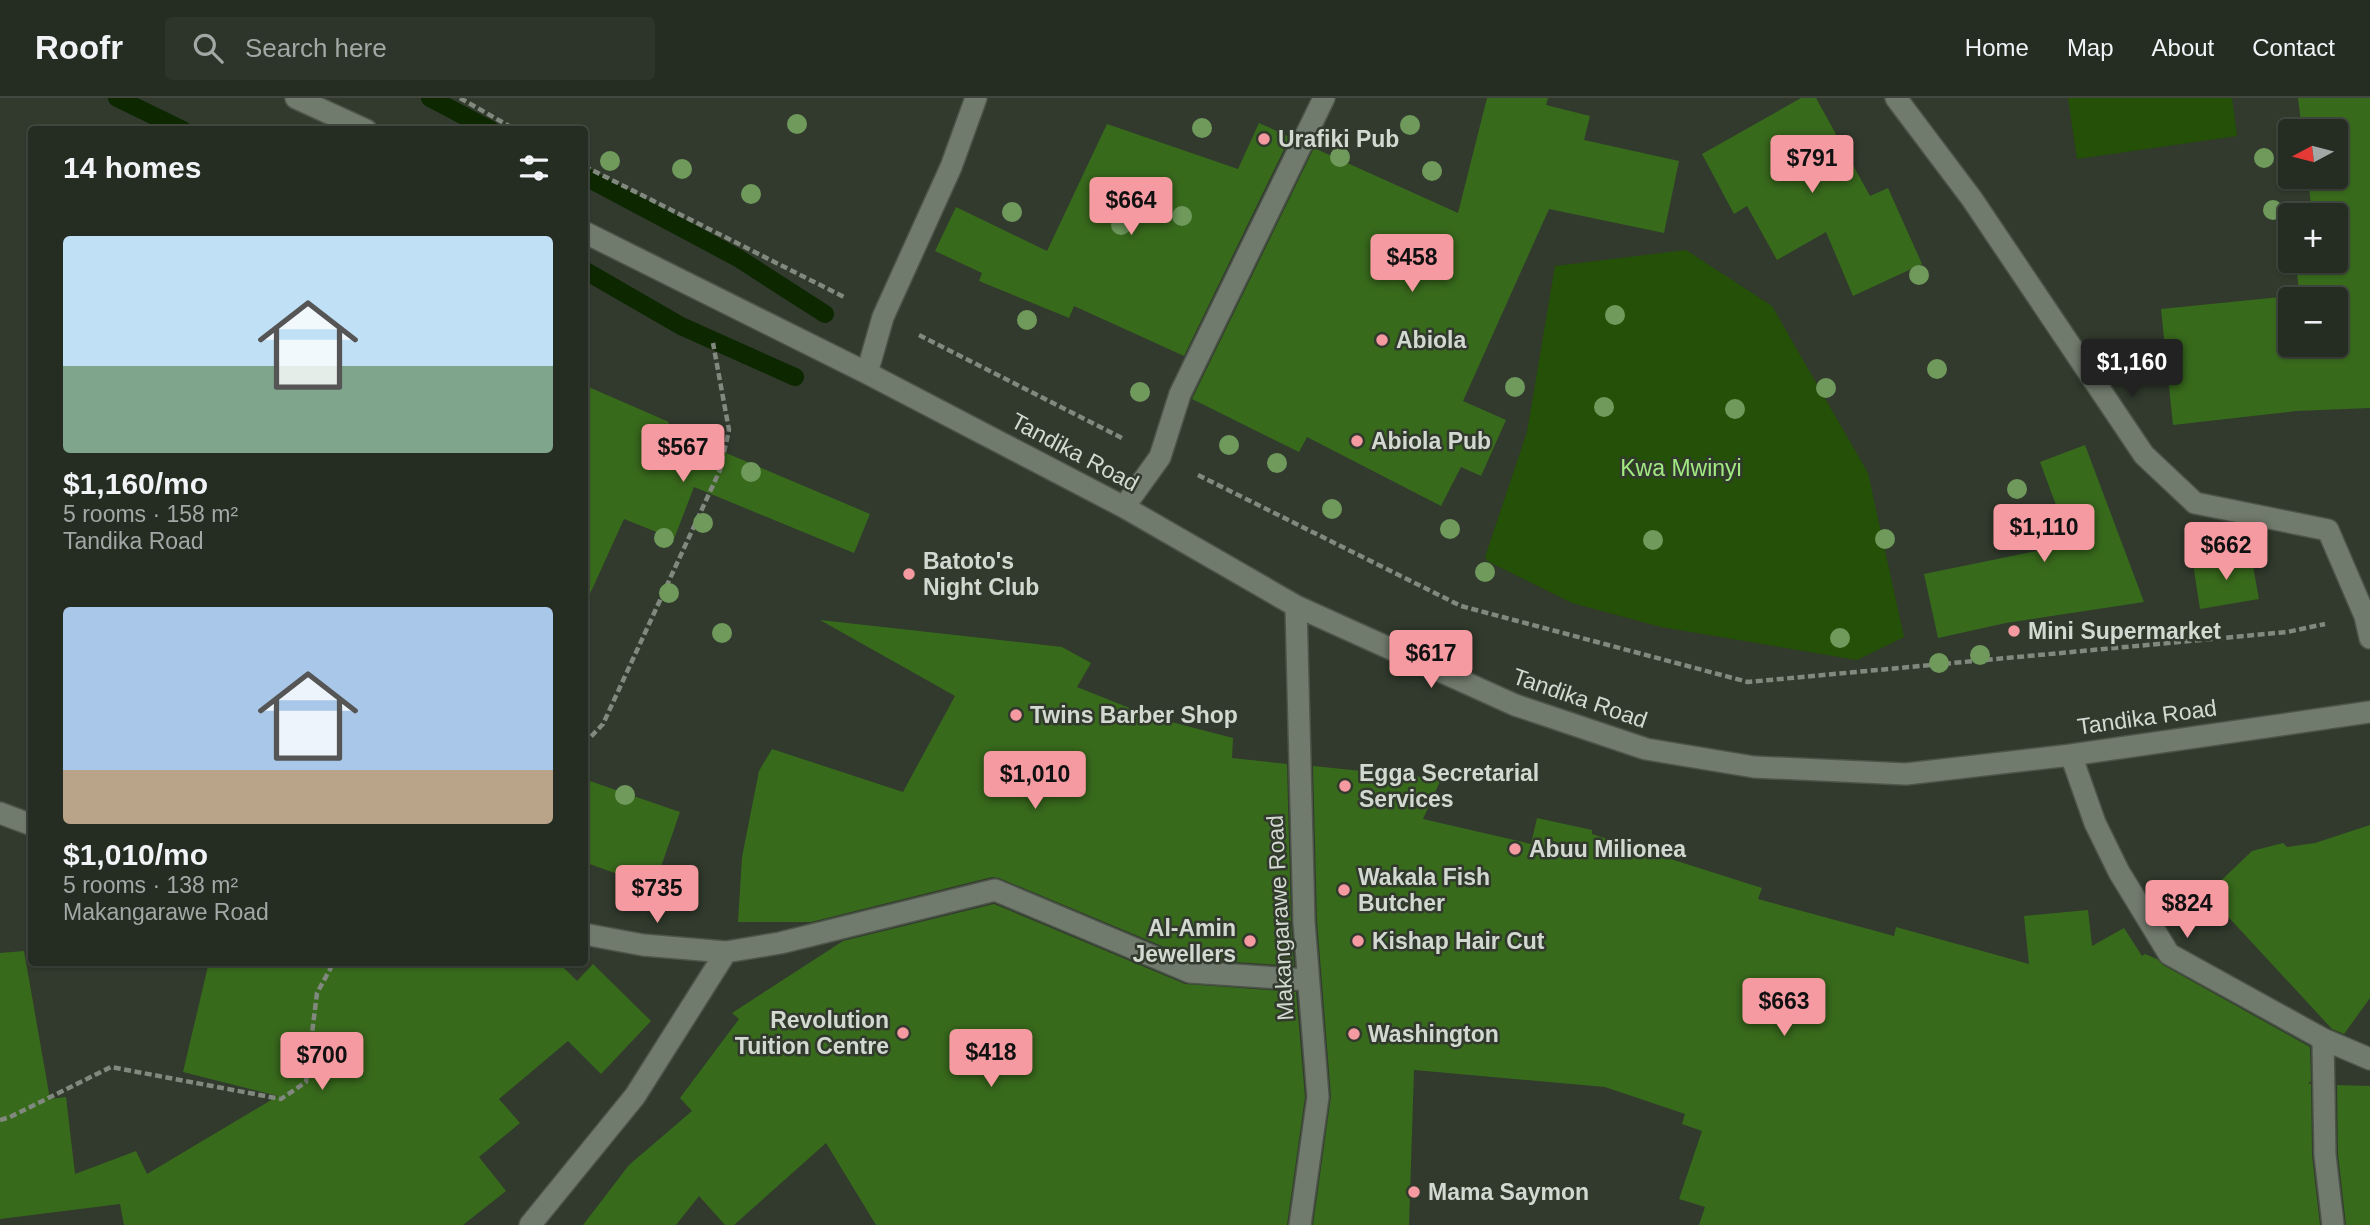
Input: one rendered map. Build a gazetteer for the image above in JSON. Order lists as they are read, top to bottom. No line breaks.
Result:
{"streets":{"street":["Tandika Road","Makangarawe Road"]},"crossings":[["Tandika Road","Makangarawe Road"]],"parks":["Kwa Mwinyi"],"places":["Urafiki Pub","Abiola","Abiola Pub","Batoto's Night Club","Mini Supermarket","Twins Barber Shop","Egga Secretarial Services","Abuu Milionea","Wakala Fish Butcher","Al-Amin Jewellers","Kishap Hair Cut","Revolution Tuition Centre","Washington","Mama Saymon"],"north":"left","page":{"header":"Roofr","search":"Search here","nav":["Home","Map","About","Contact"],"map_buttons":["+","−"],"heading":"14 homes","price":["$791","$664","$458","$1,160","$567","$1,110","$662","$617","$1,010","$735","$824","$663","$418","$700"],"list":[{"name":"$1,160/mo","note":"5 rooms · 158 m² · Tandika Road"},{"name":"$1,010/mo","note":"5 rooms · 138 m² · Makangarawe Road"}]}}
